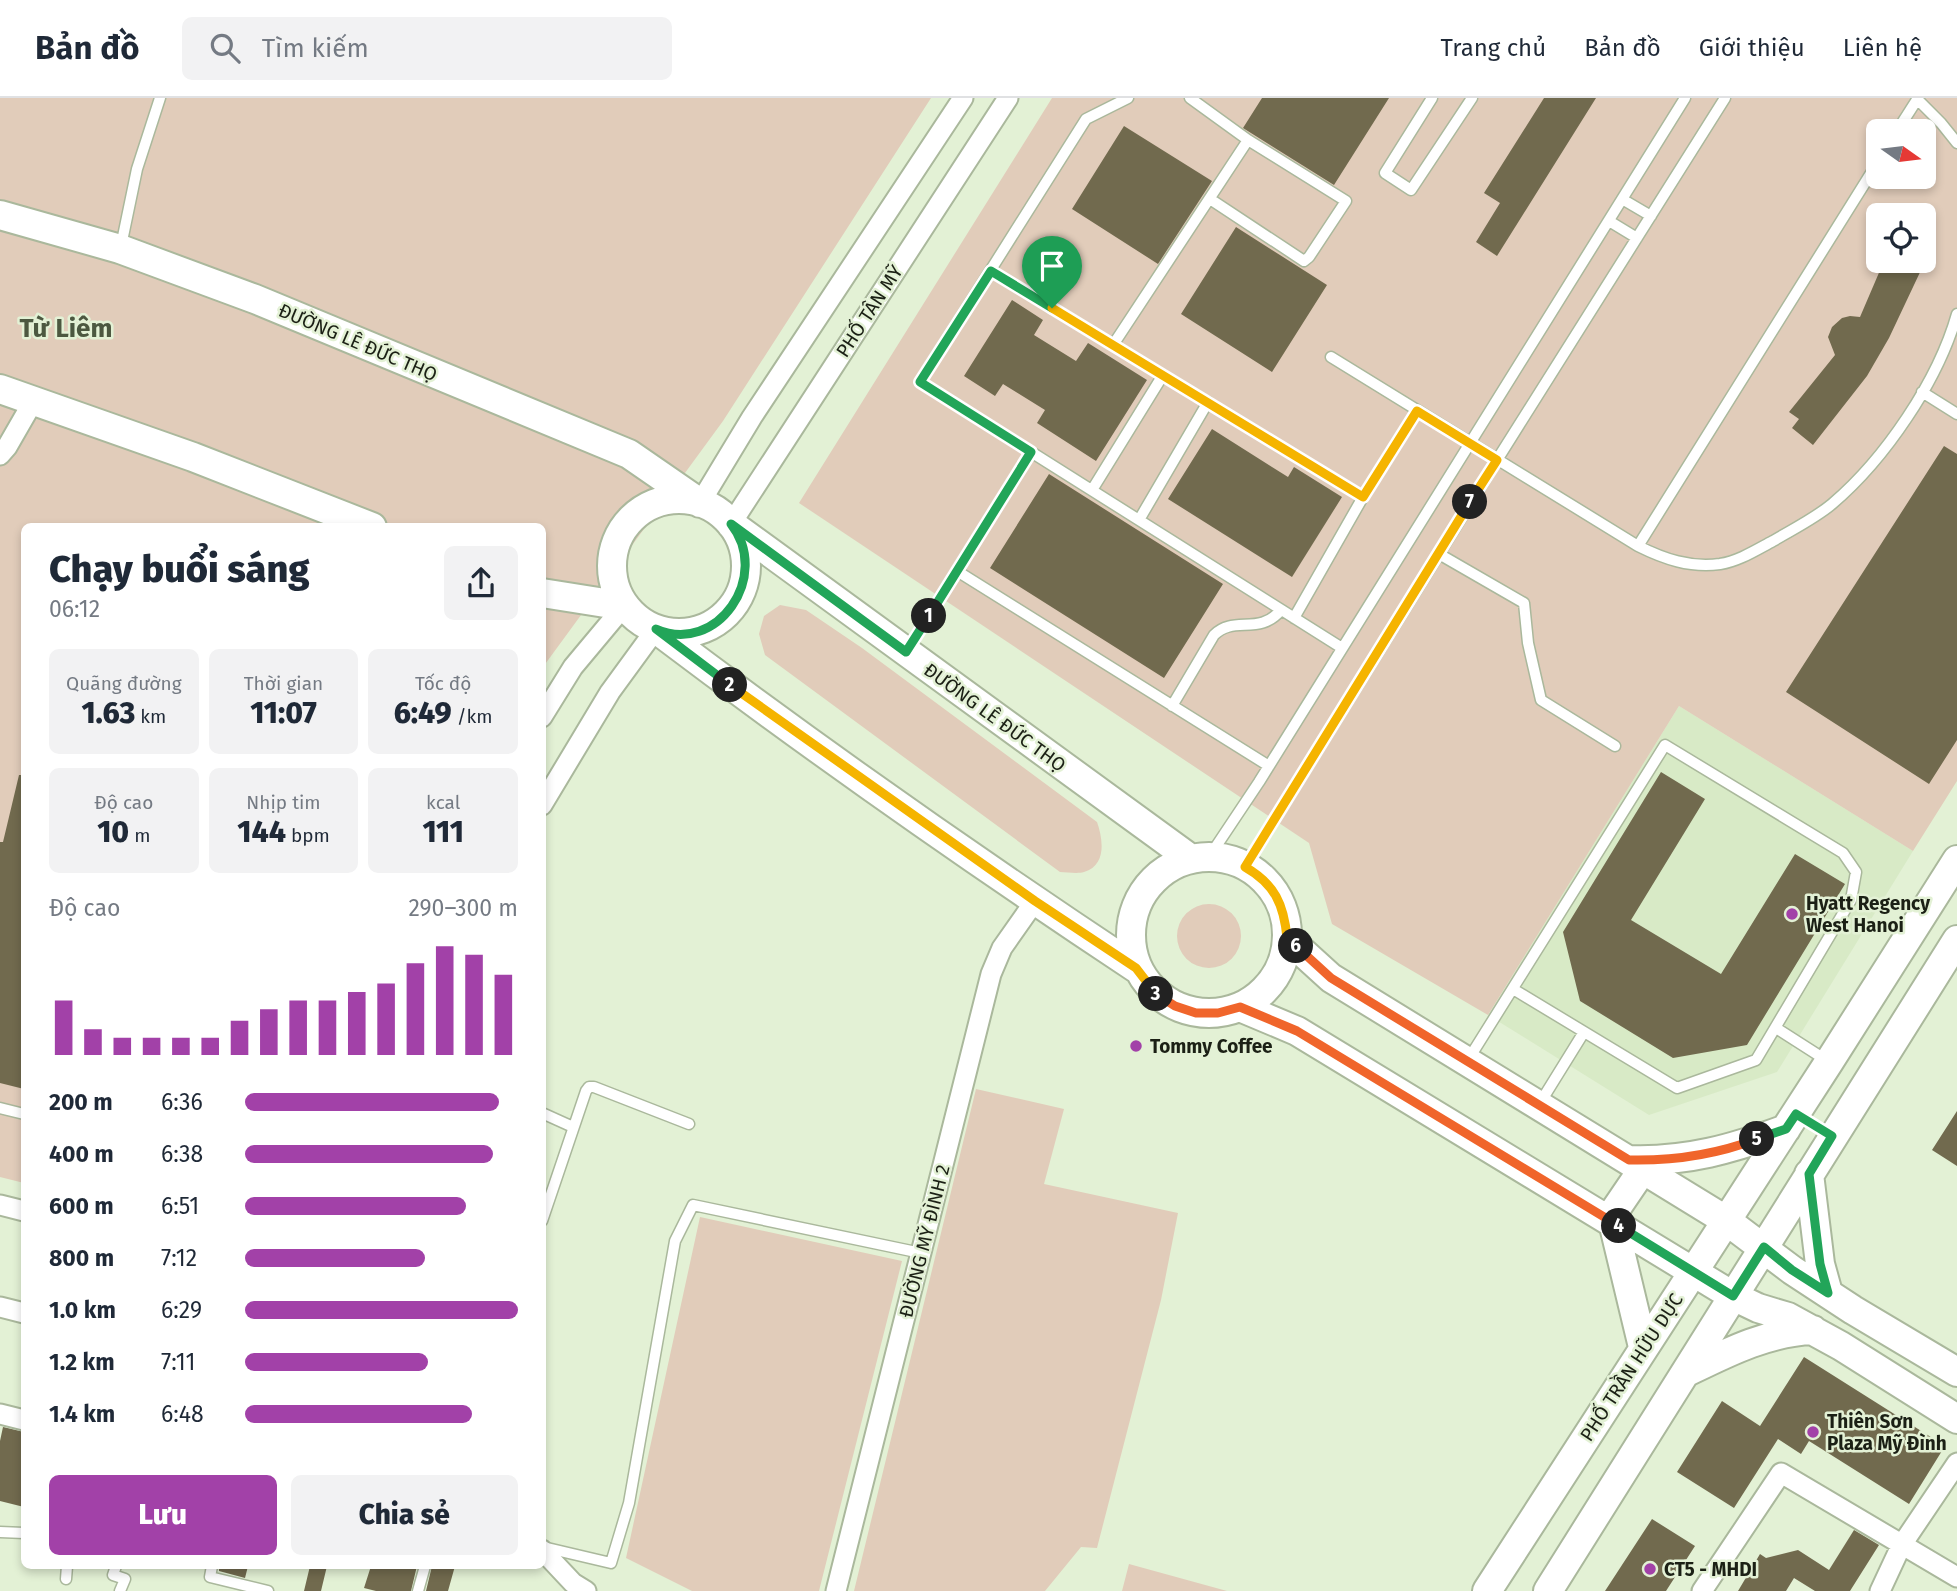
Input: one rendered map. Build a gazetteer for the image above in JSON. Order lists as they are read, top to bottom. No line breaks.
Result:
{"streets":{"main road":["ĐƯỜNG LÊ ĐỨC THỌ","PHỐ TRẦN HỮU DỰC"],"street":["PHỐ TÂN MỸ","ĐƯỜNG MỸ ĐÌNH 2"]},"crossings":[["PHỐ TÂN MỸ","ĐƯỜNG LÊ ĐỨC THỌ"]],"districts":["Từ Liêm"],"places":["Hyatt Regency West Hanoi","Tommy Coffee","Thiên Sơn Plaza Mỹ Đình","CT5 - MHDI"],"north":"right","page":{"header":"Bản đồ","search":"Tìm kiếm","nav":["Trang chủ","Bản đồ","Giới thiệu","Liên hệ"],"pins":["7","1","2","6","3","5","4"],"heading":["Chạy buổi sáng","06:12"],"stats":[["Quãng đường","1.63 km"],["Thời gian","11:07"],["Tốc độ","6:49 /km"],["Độ cao","10 m"],["Nhịp tim","144 bpm"],["kcal","111"]],"chart":["Độ cao","290–300 m"],"list":[{"name":"200 m","note":"6:36"},{"name":"400 m","note":"6:38"},{"name":"600 m","note":"6:51"},{"name":"800 m","note":"7:12"},{"name":"1.0 km","note":"6:29"},{"name":"1.2 km","note":"7:11"},{"name":"1.4 km","note":"6:48"}],"buttons":["Lưu","Chia sẻ"]}}
